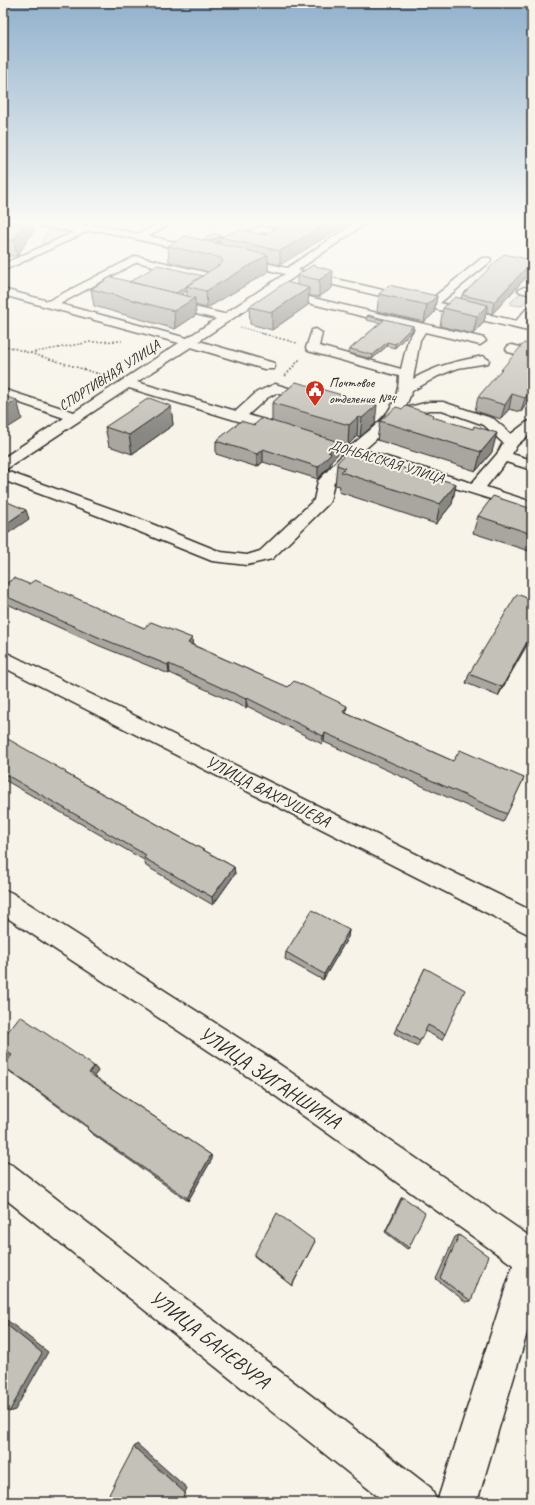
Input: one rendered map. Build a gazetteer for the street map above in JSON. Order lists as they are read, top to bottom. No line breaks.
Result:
{"streets":{"street":["СПОРТИВНАЯ УЛИЦА","ДОНБАССКАЯ УЛИЦА","УЛИЦА ВАХРУШЕВА","УЛИЦА ЗИГАНШИНА","УЛИЦА БАНЕВУРА"]},"places":{"public building":["Почтовое отделение №4"]}}
